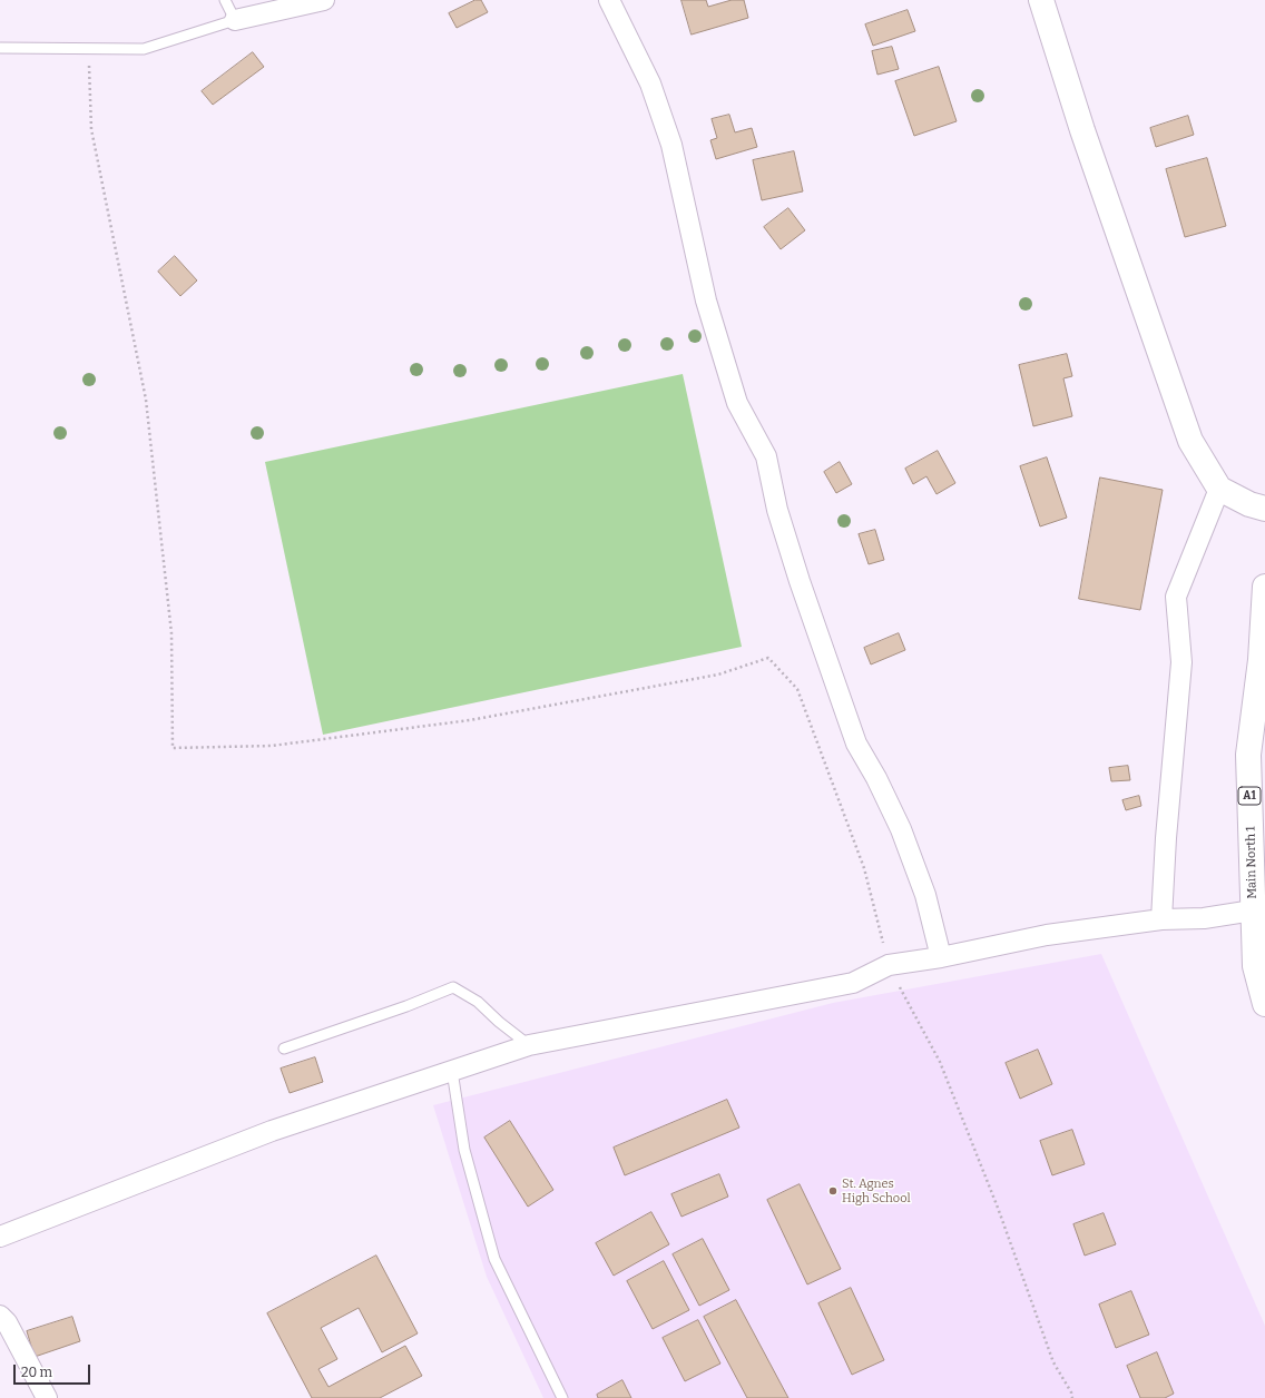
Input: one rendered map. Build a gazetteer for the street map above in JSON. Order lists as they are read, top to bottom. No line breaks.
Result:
{"streets":{"street":["A1","Main North 1"]},"places":["St. Agnes High School"],"scale_bar":"20 m"}
